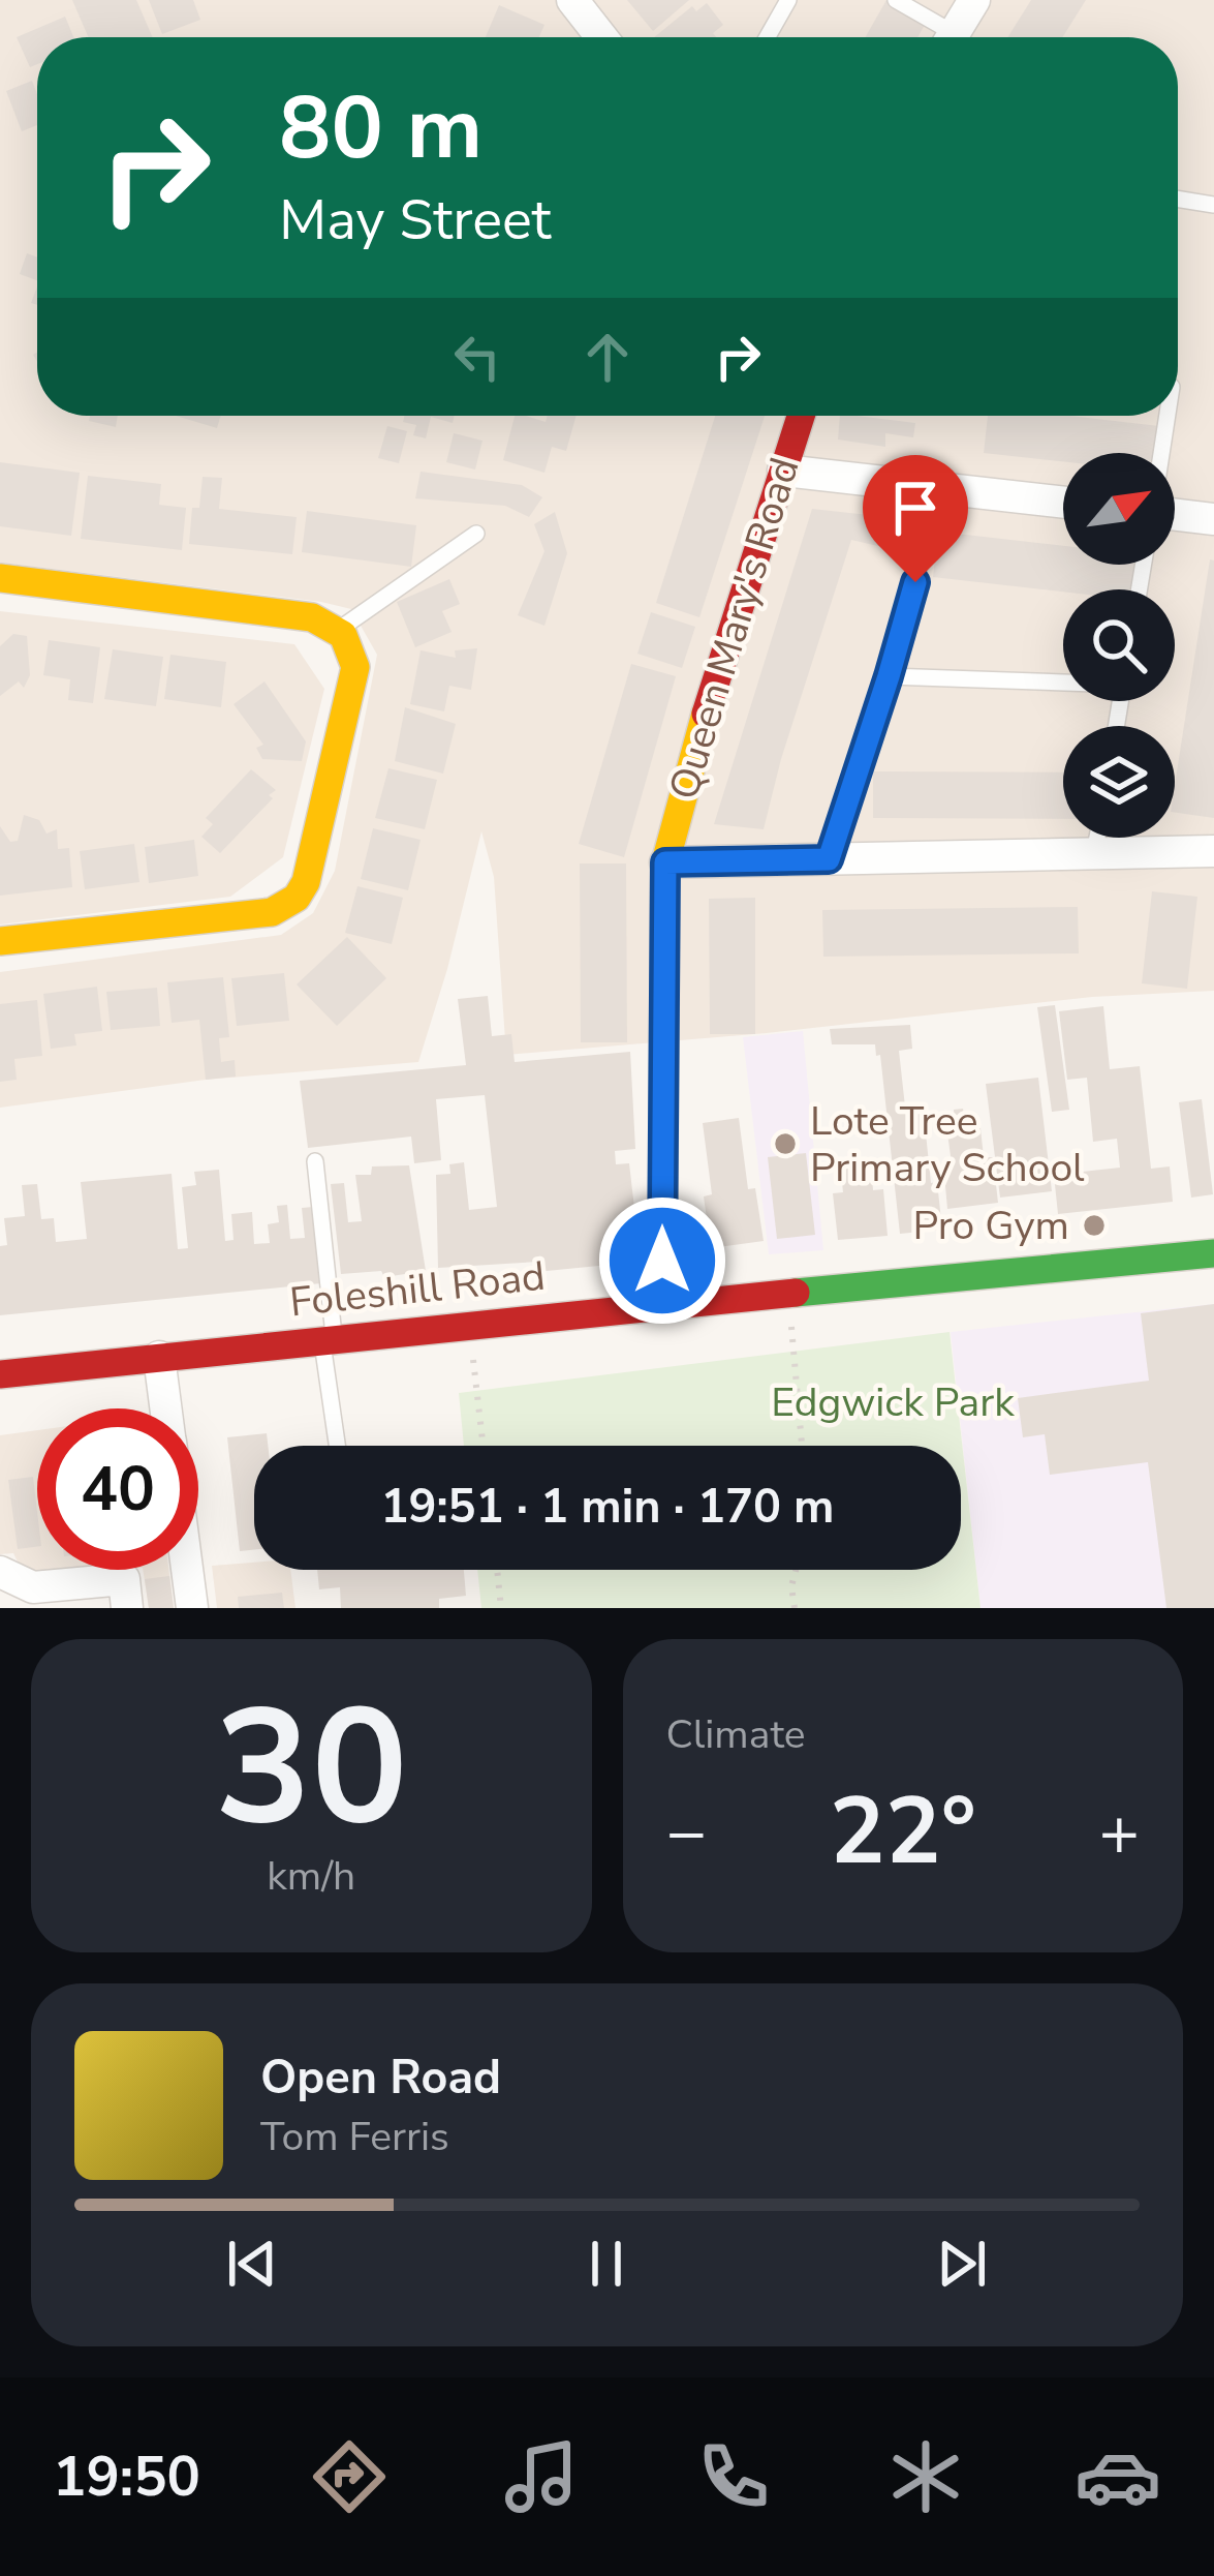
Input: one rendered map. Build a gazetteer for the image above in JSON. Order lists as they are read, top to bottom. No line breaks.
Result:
{"streets":{"street":["Queen Mary's Road","Foleshill Road"]},"crossings":[["Queen Mary's Road","Foleshill Road"]],"parks":["Edgwick Park"],"places":["Lote Tree Primary School","Pro Gym"],"north":"top right","page":{"turn":["80 m","May Street"],"limit":"40","trip":"19:51 · 1 min · 170 m","tile":[["30","km/h"],"Climate"],"heat":["−","22°","+"],"song":["Open Road","Tom Ferris"],"tabs":"19:50"}}
